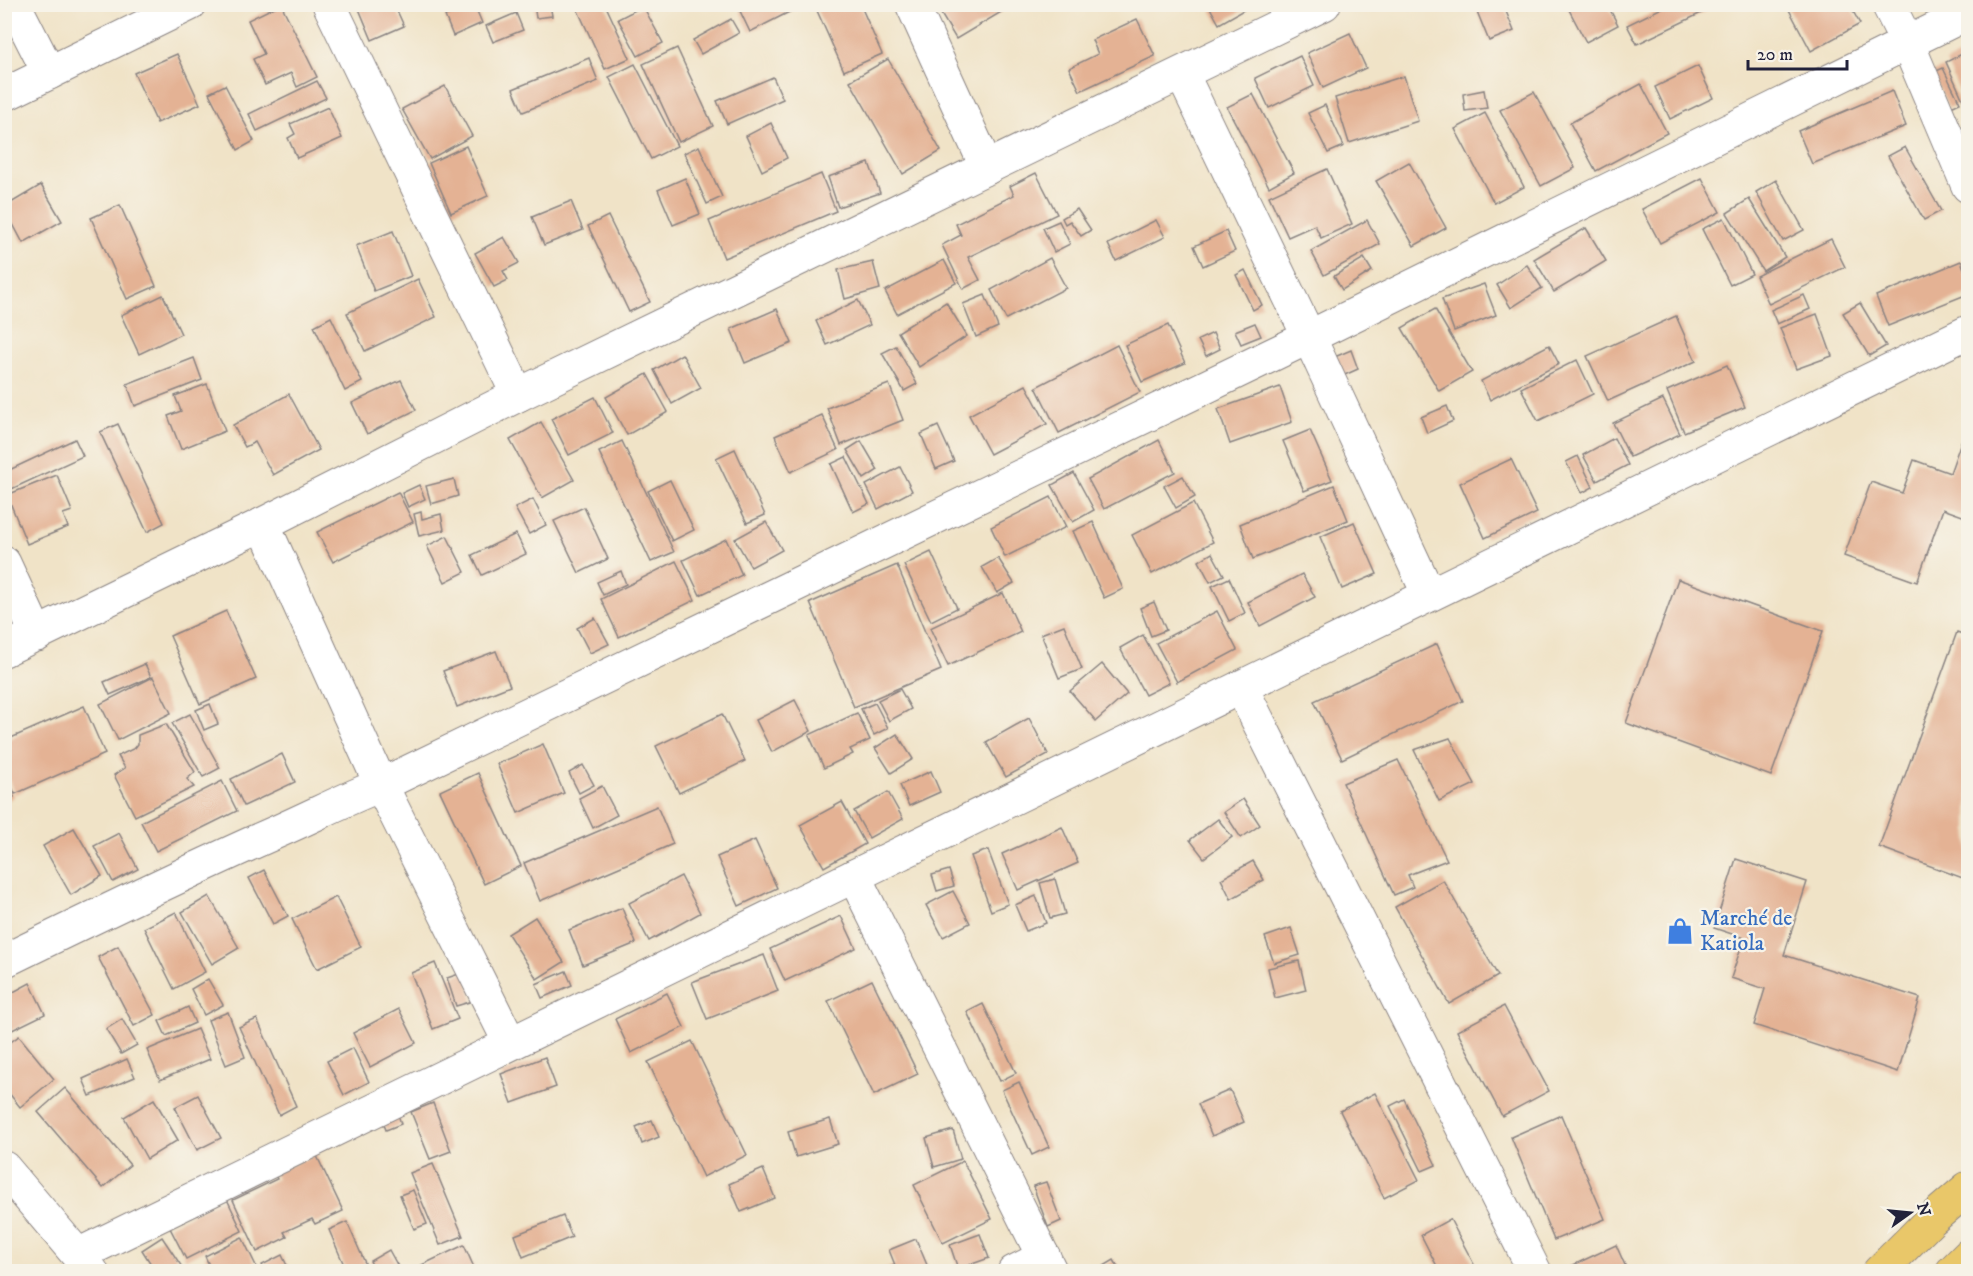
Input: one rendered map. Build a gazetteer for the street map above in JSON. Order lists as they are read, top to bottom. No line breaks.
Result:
{"places":{"shop":["Marché de Katiola"]},"scale_bar":"20 m","north":"right"}
